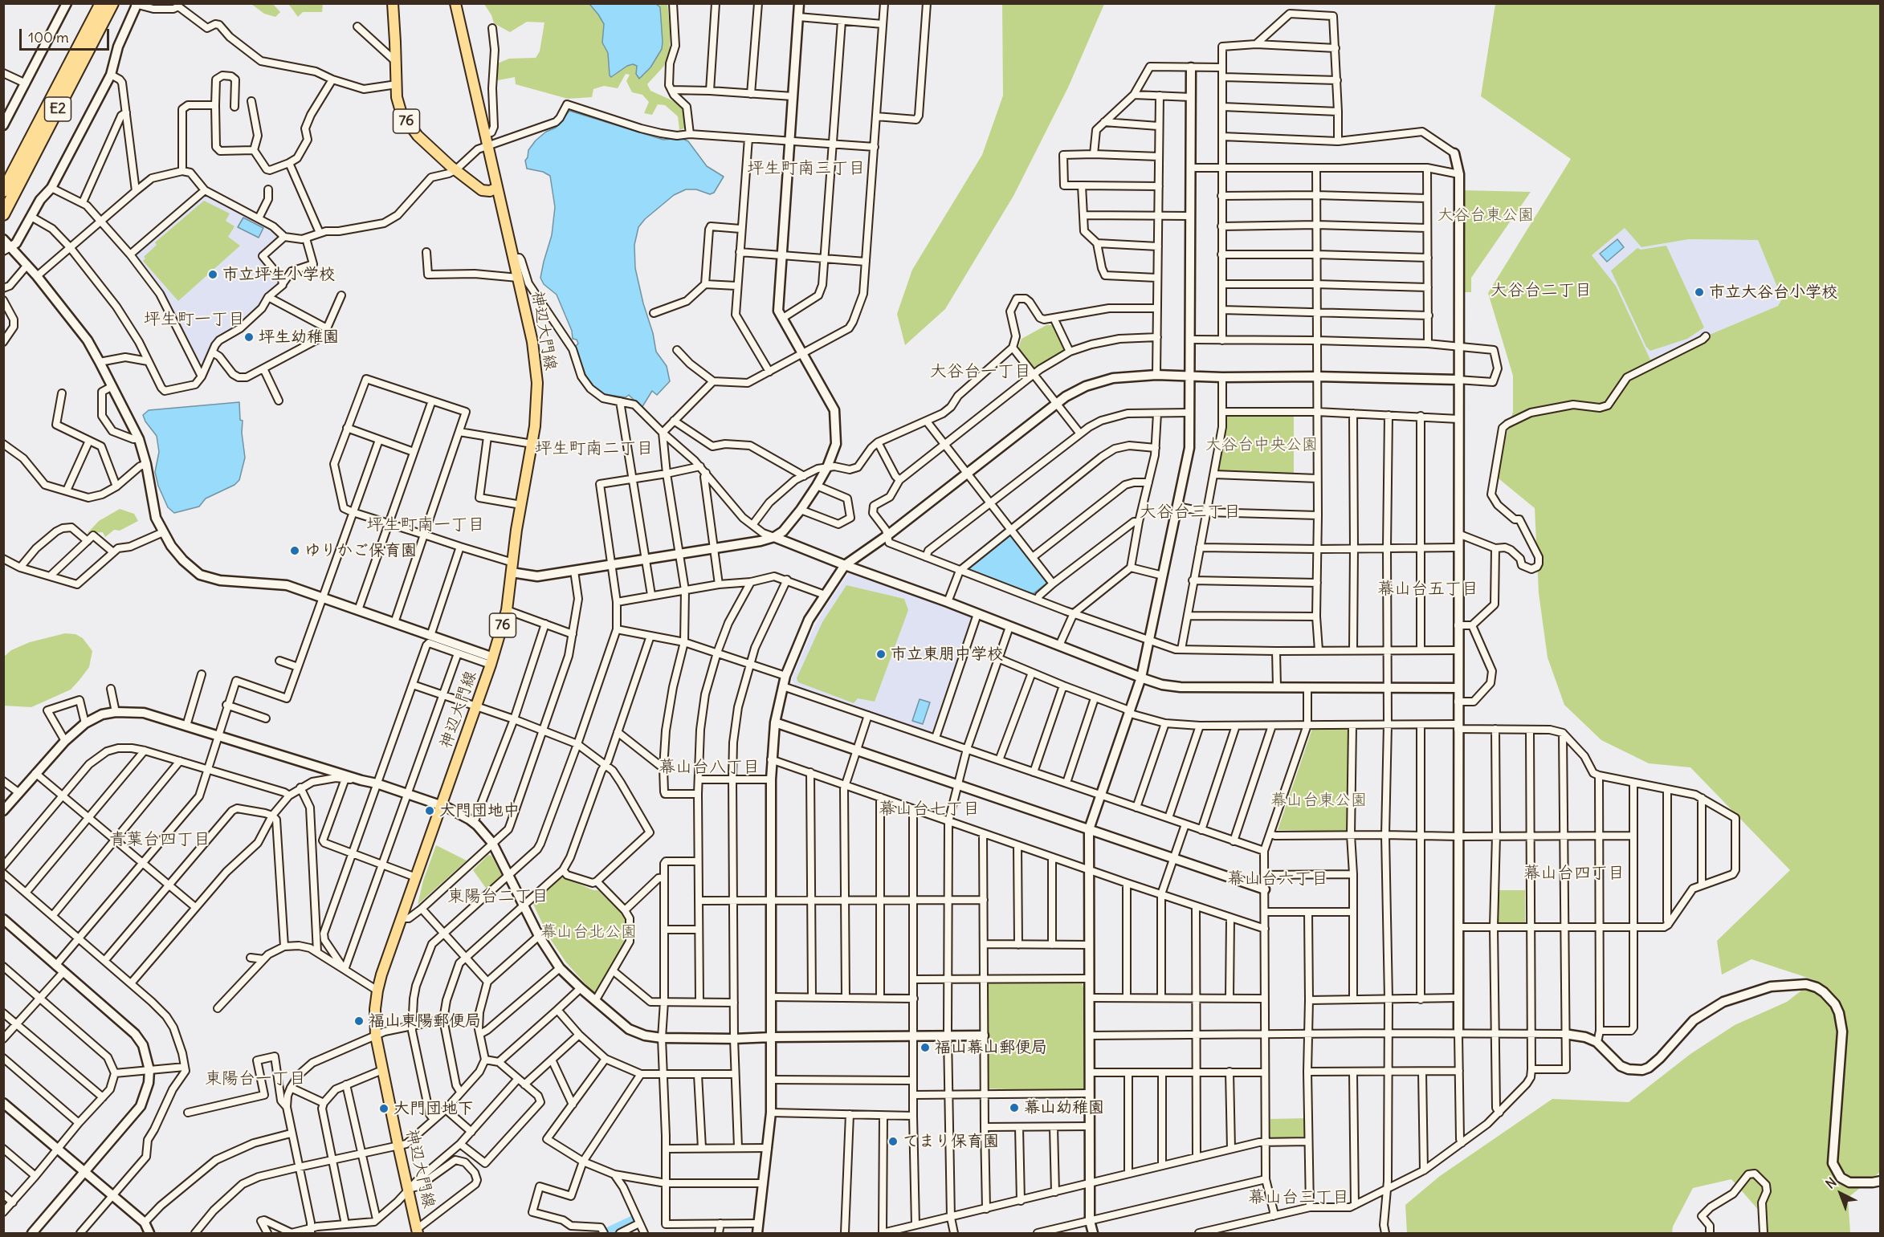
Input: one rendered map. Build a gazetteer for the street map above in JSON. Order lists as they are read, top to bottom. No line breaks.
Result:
{"streets":{"highway":["E2"],"main road":["76","神辺大門線"]},"crossings":[["76","神辺大門線"]],"districts":["坪生町南三丁目","大谷台二丁目","坪生町一丁目","大谷台一丁目","坪生町南二丁目","大谷台三丁目","坪生町南一丁目","幕山台五丁目","幕山台八丁目","幕山台七丁目","青葉台四丁目","幕山台四丁目","幕山台六丁目","東陽台二丁目","東陽台一丁目","幕山台三丁目"],"parks":["大谷台東公園","大谷台中央公園","幕山台東公園","幕山台北公園"],"places":["市立坪生小学校","市立大谷台小学校","坪生幼稚園","ゆりかご保育園","市立東朋中学校","大門団地中","福山東陽郵便局","福山幕山郵便局","幕山幼稚園","大門団地下","てまり保育園"],"scale_bar":"100 m","north":"top left"}
